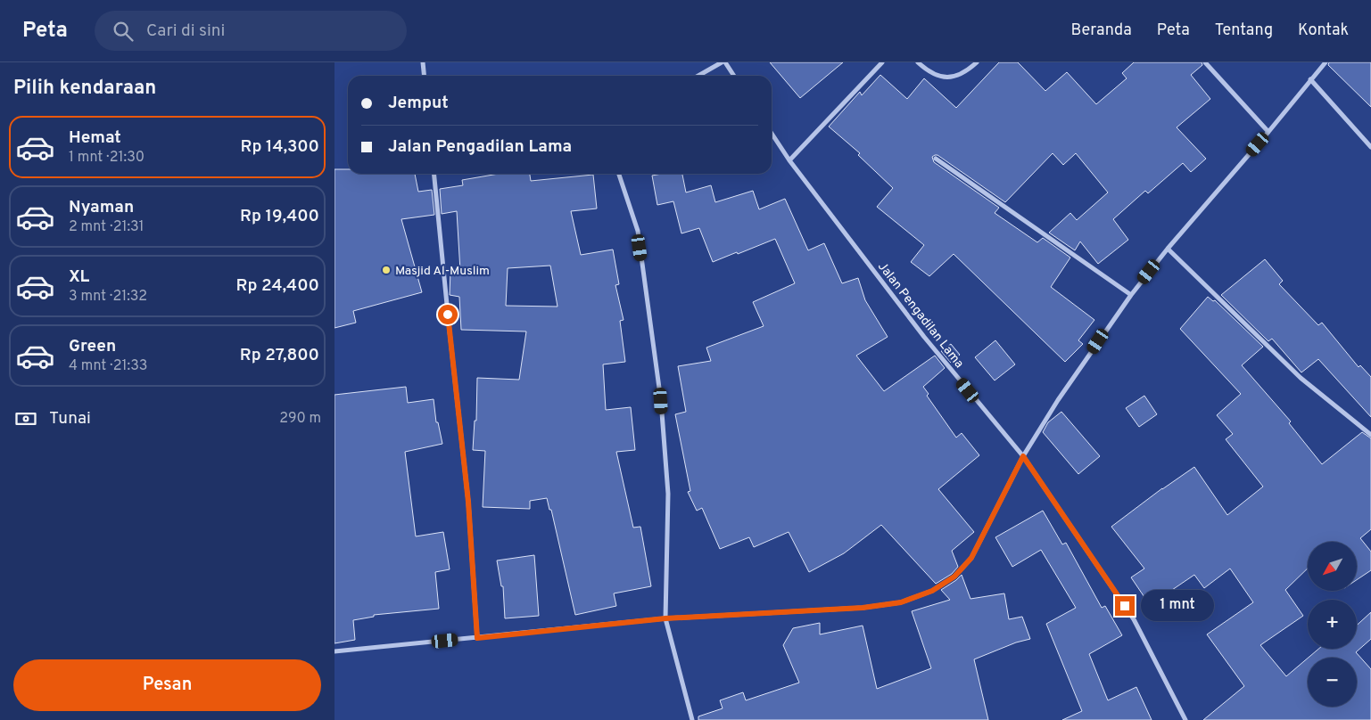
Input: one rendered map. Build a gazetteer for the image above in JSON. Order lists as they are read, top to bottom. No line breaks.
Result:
{"streets":{"street":["Jalan Pengadilan Lama"]},"places":["Masjid Al-Muslim"],"north":"bottom left","page":{"header":"Peta","search":"Cari di sini","nav":["Beranda","Peta","Tentang","Kontak"],"heading":"Pilih kendaraan","banner":["Jemput","Jalan Pengadilan Lama"],"list":[{"name":"Hemat","note":"1 mnt · 21:30","value":"Rp 14,300"},{"name":"Nyaman","note":"2 mnt · 21:31","value":"Rp 19,400"},{"name":"XL","note":"3 mnt · 21:32","value":"Rp 24,400"},{"name":"Green","note":"4 mnt · 21:33","value":"Rp 27,800"}],"pay":["Tunai","290 m"],"map_buttons":["+","−"],"bubble":"1 mnt","buttons":"Pesan"}}
